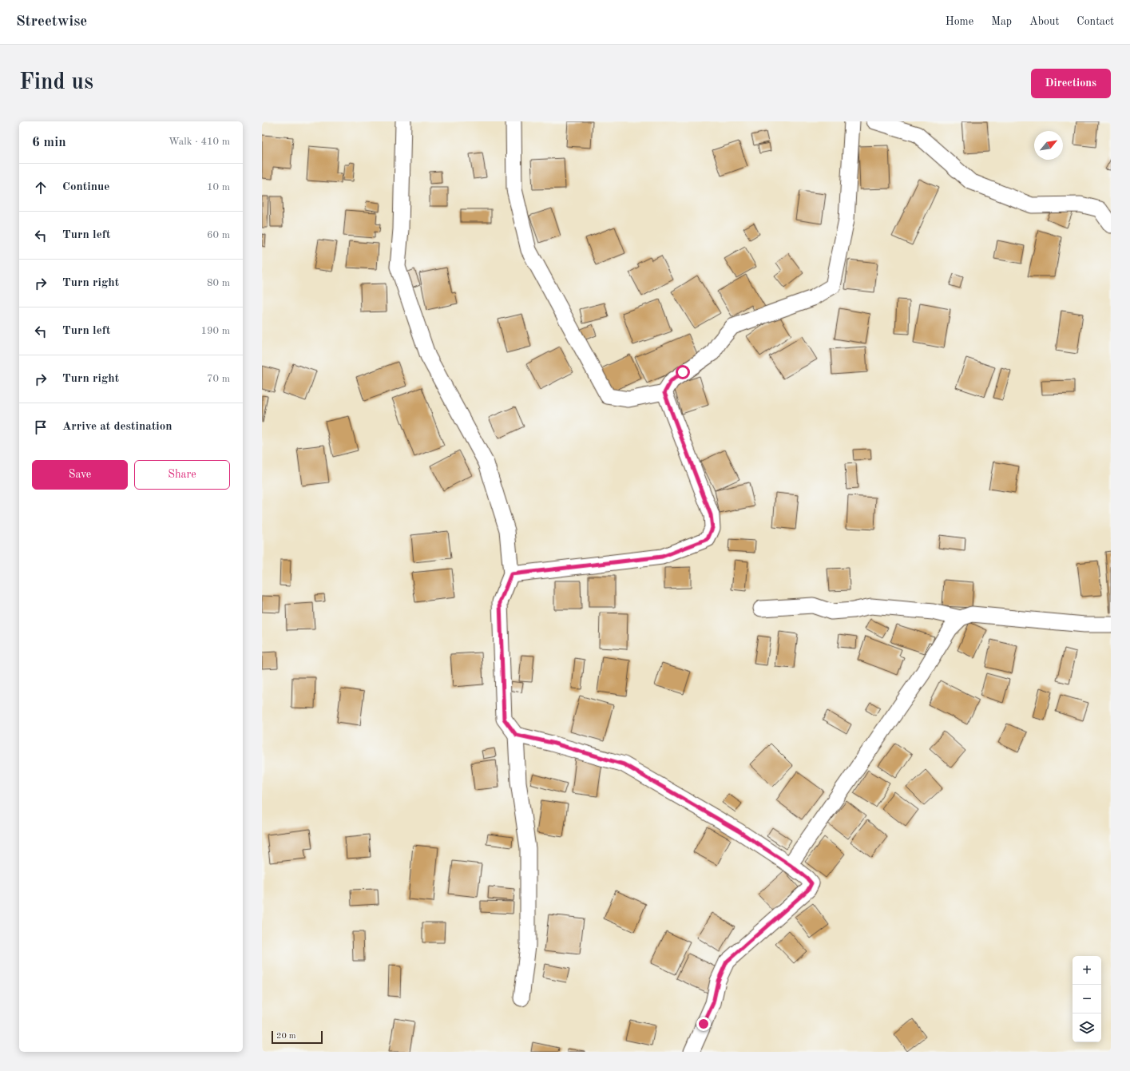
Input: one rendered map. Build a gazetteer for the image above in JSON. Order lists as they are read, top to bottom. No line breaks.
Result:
{"scale_bar":"20 m","north":"top right","page":{"header":"Streetwise","nav":["Home","Map","About","Contact"],"buttons":["Directions",["Save","Share"]],"title":"Find us","heading":["6 min","Walk · 410 m"],"list":[["Continue","10 m"],["Turn left","60 m"],["Turn right","80 m"],["Turn left","190 m"],["Turn right","70 m"],"Arrive at destination"],"map_buttons":["+","−"],"scale":"20 m"}}
